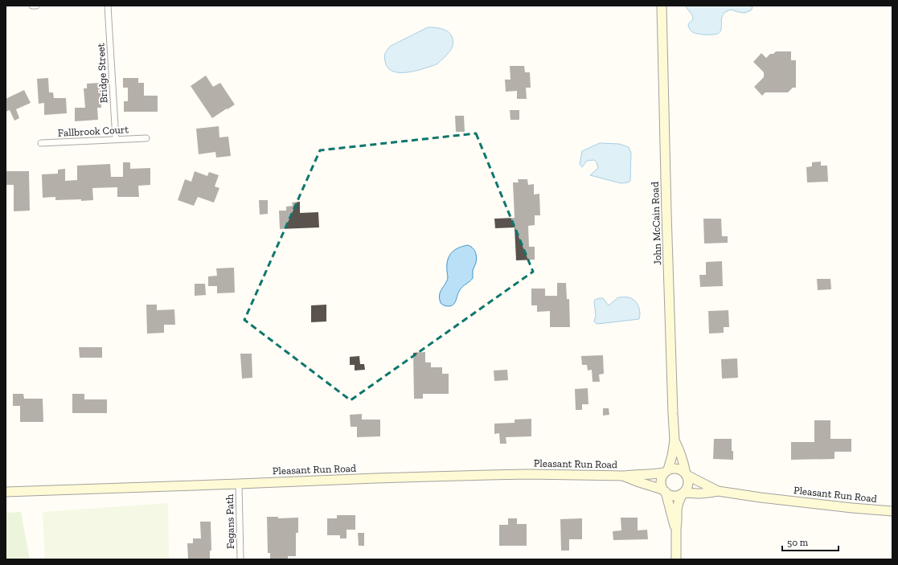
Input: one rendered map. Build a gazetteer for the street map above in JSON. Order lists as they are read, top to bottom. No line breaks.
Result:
{"streets":{"main road":["John McCain Road","Pleasant Run Road"],"street":["Bridge Street","Fallbrook Court","Fegans Path"]},"crossings":[["Bridge Street","Fallbrook Court"],["John McCain Road","Pleasant Run Road"],["Pleasant Run Road","Fegans Path"]],"scale_bar":"50 m"}
